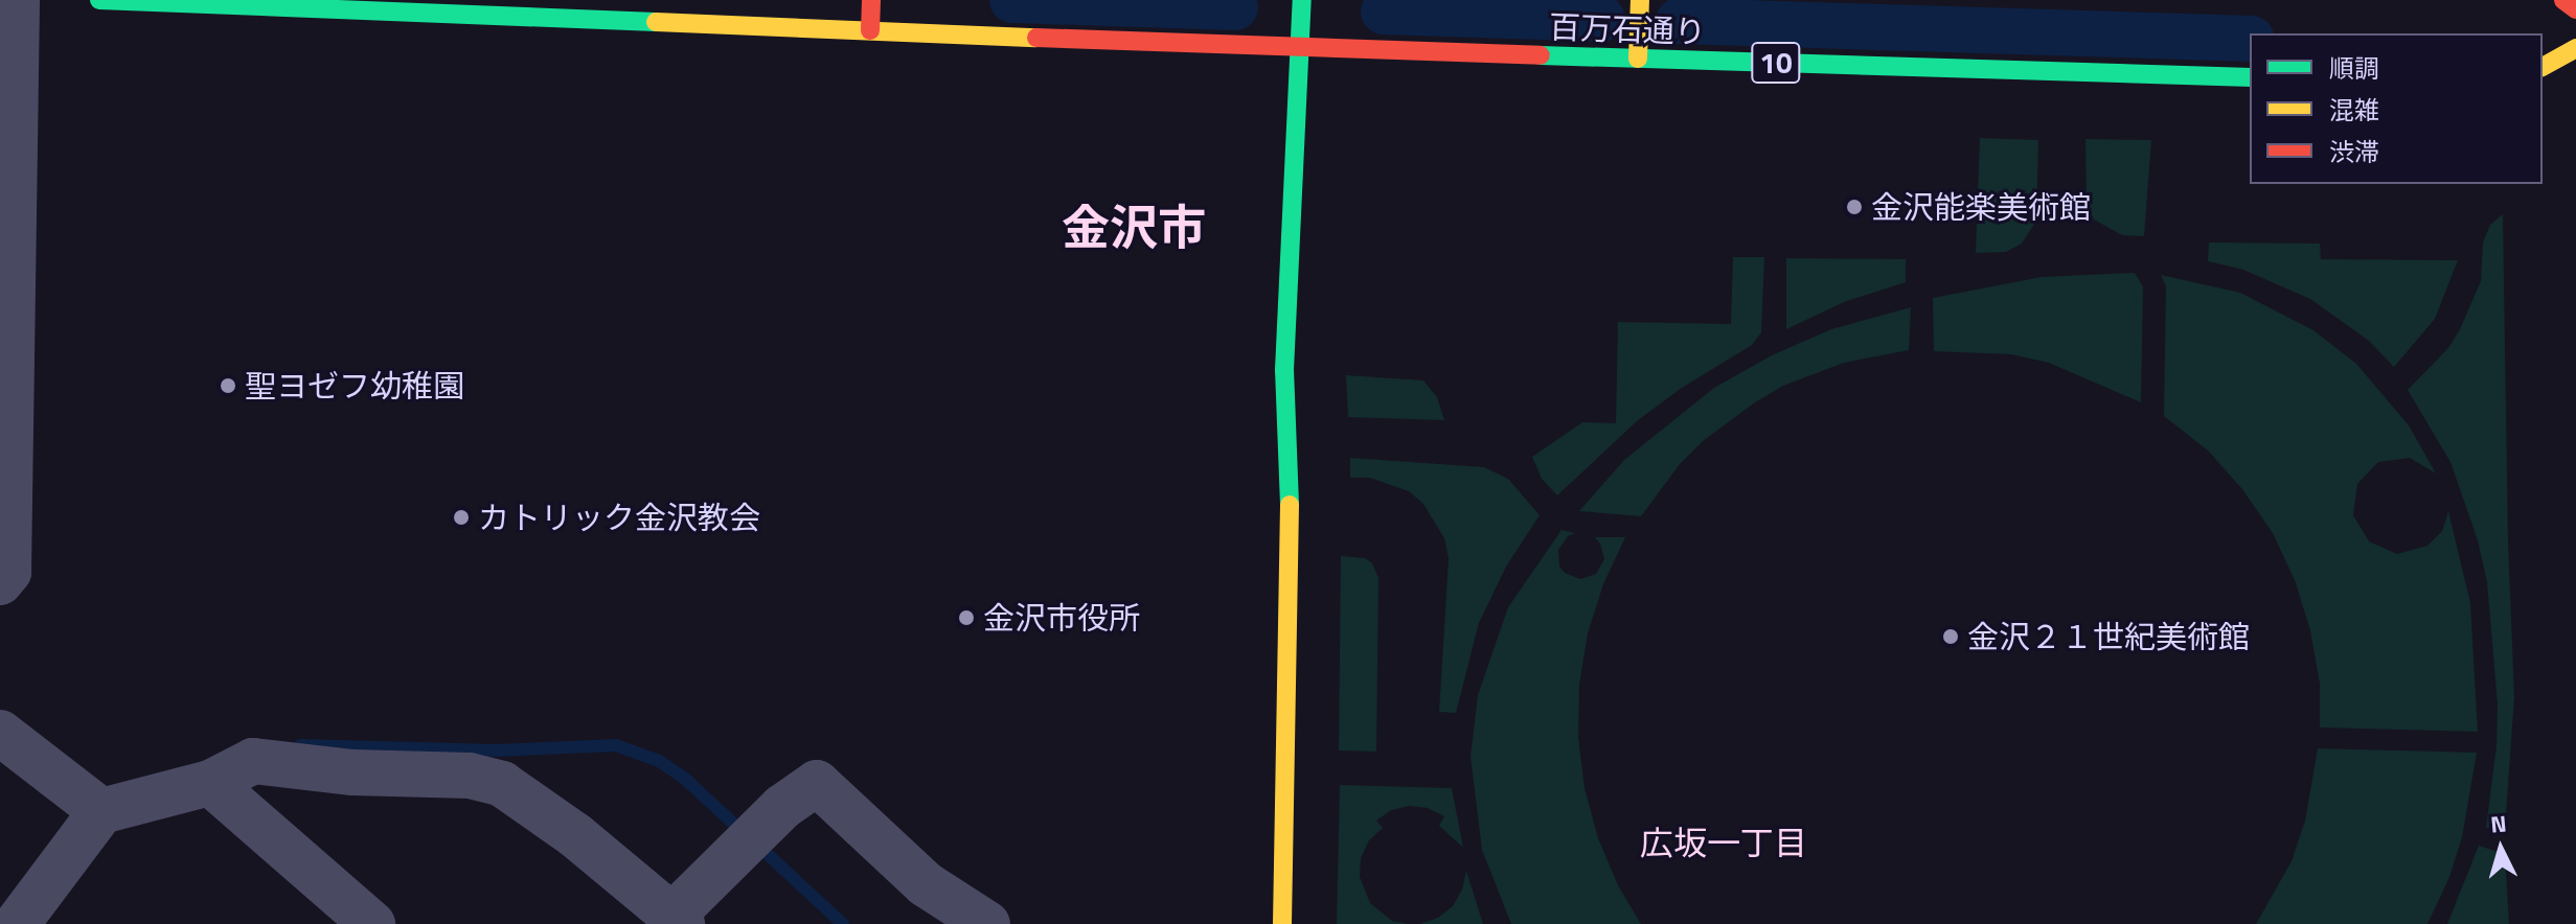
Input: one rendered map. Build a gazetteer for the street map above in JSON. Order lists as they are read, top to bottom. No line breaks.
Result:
{"streets":{"main road":["百万石通り","10"]},"districts":["金沢市","広坂一丁目"],"places":["金沢能楽美術館","聖ヨゼフ幼稚園","カトリック金沢教会","金沢市役所","金沢２１世紀美術館"],"legend":["順調","混雑","渋滞"],"north":"top"}
